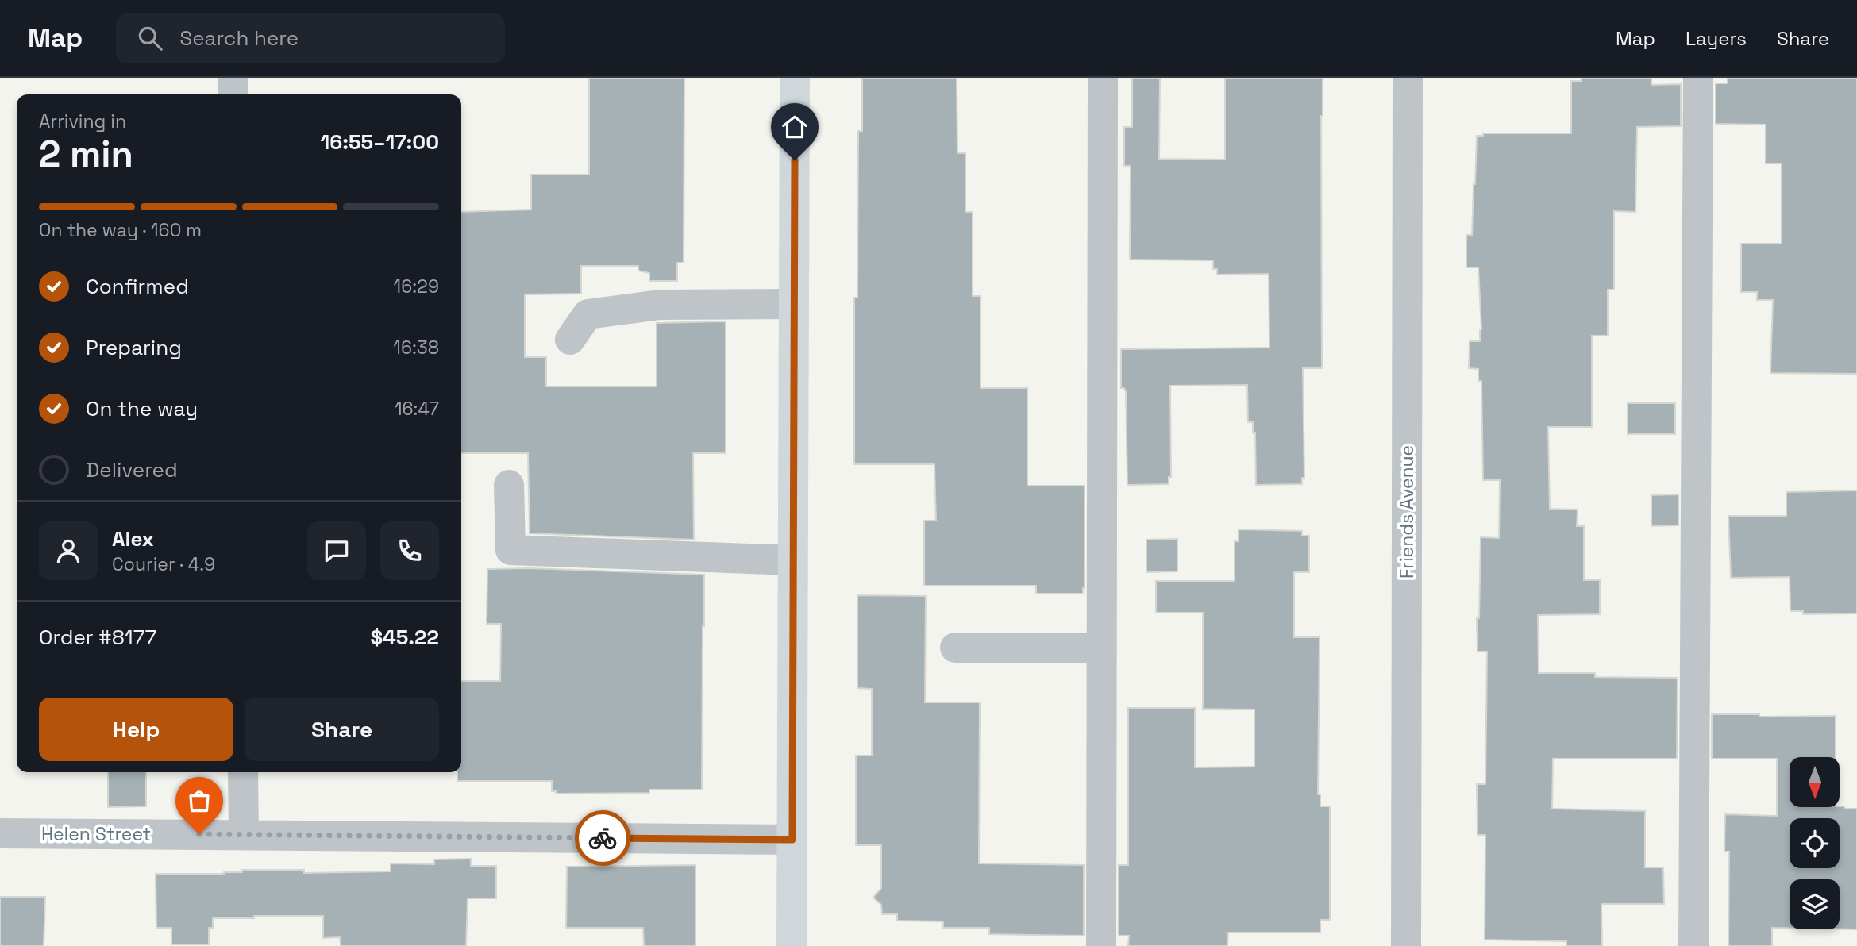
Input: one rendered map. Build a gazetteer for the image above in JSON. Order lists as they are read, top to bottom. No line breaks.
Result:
{"streets":{"street":["Friends Avenue","Helen Street"]},"north":"bottom","page":{"header":"Map","search":"Search here","nav":["Map","Layers","Share"],"heading":["2 min","Arriving in","16:55–17:00"],"panel":["Alex","Courier · 4.9","Order #8177","$45.22"],"bar":"On the way · 160 m","list":[["Confirmed","16:29"],["Preparing","16:38"],["On the way","16:47"],"Delivered"],"buttons":["Help","Share"]}}
